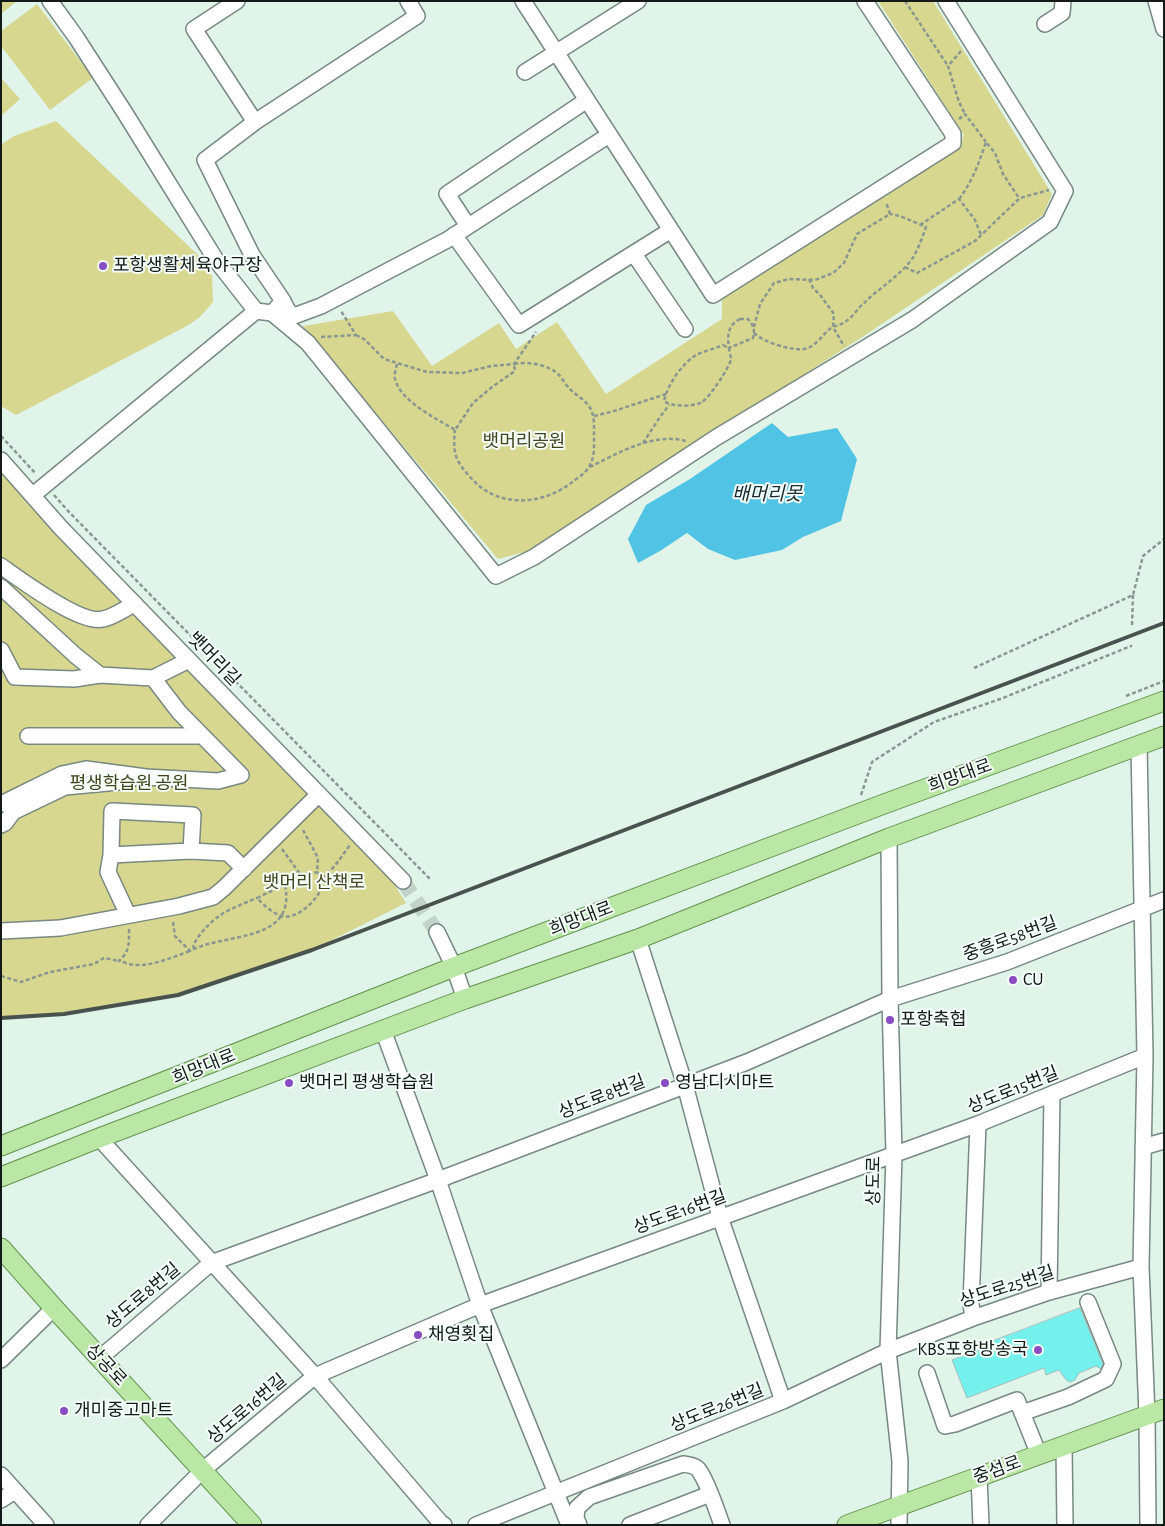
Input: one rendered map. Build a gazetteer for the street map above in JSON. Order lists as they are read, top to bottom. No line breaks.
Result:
{"streets":{"main road":["희망대로","상공로","중섬로"],"street":["뱃머리길","중흥로58번길","상도로15번길","상도로8번길","상도로","상도로16번길","상도로25번길","상도로26번길"]},"crossings":[["희망대로","상도로"],["중흥로58번길","상도로8번길"],["중흥로58번길","상도로"],["상도로15번길","상도로"],["상도로15번길","상도로16번길"],["상도로8번길","상도로"],["상도로8번길","상도로16번길"],["상도로8번길","상공로"],["상도로","상도로16번길"],["상도로","상도로25번길"],["상도로","상도로26번길"],["상도로","중섬로"],["상도로16번길","상공로"],["상도로25번길","상도로26번길"]],"water":["배머리못"],"parks":["뱃머리공원","평생학습원 공원","뱃머리 산책로"],"places":["포항생활체육야구장","CU","포항축협","뱃머리 평생학습원","영남디시마트","채영횟집","KBS포항방송국","개미중고마트"]}
